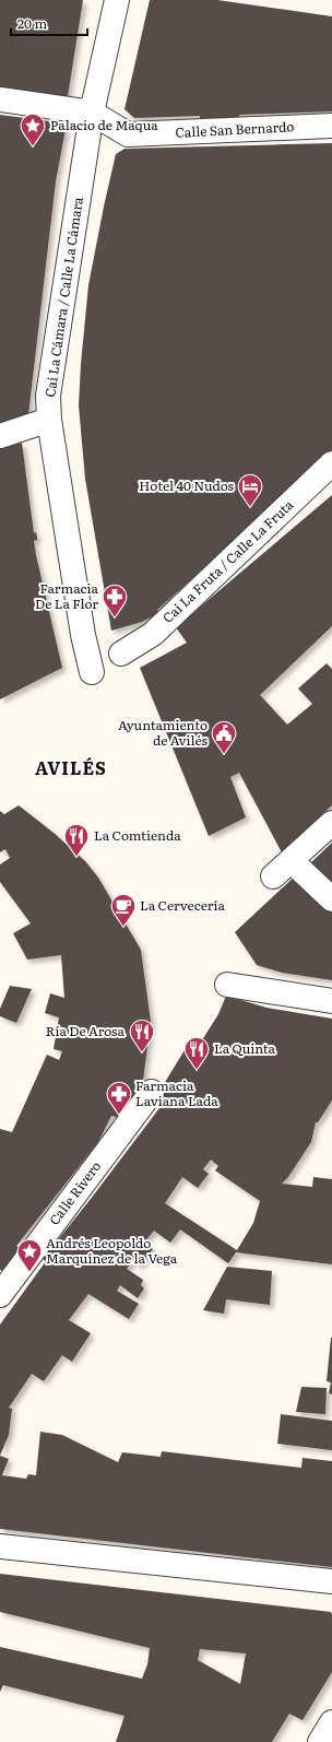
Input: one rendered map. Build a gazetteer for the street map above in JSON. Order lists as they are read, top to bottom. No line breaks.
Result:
{"streets":{"street":["Calle San Bernardo","Cai La Cámara / Calle La Cámara","Cai La Fruta / Calle La Fruta","Calle Rivero"]},"crossings":[["Calle San Bernardo","Cai La Cámara / Calle La Cámara"]],"districts":["AVILÉS"],"places":{"place":["Palacio de Maqua","Andrés Leopoldo Marquínez de la Vega"],"hotel":["Hotel 40 Nudos"],"pharmacy":["Farmacia De La Flor","Farmacia Laviana Lada"],"public building":["Ayuntamiento de Avilés"],"restaurant":["La Comtienda","Ría De Arosa","La Quinta"],"cafe":["La Cervecería"]},"scale_bar":"20 m"}
